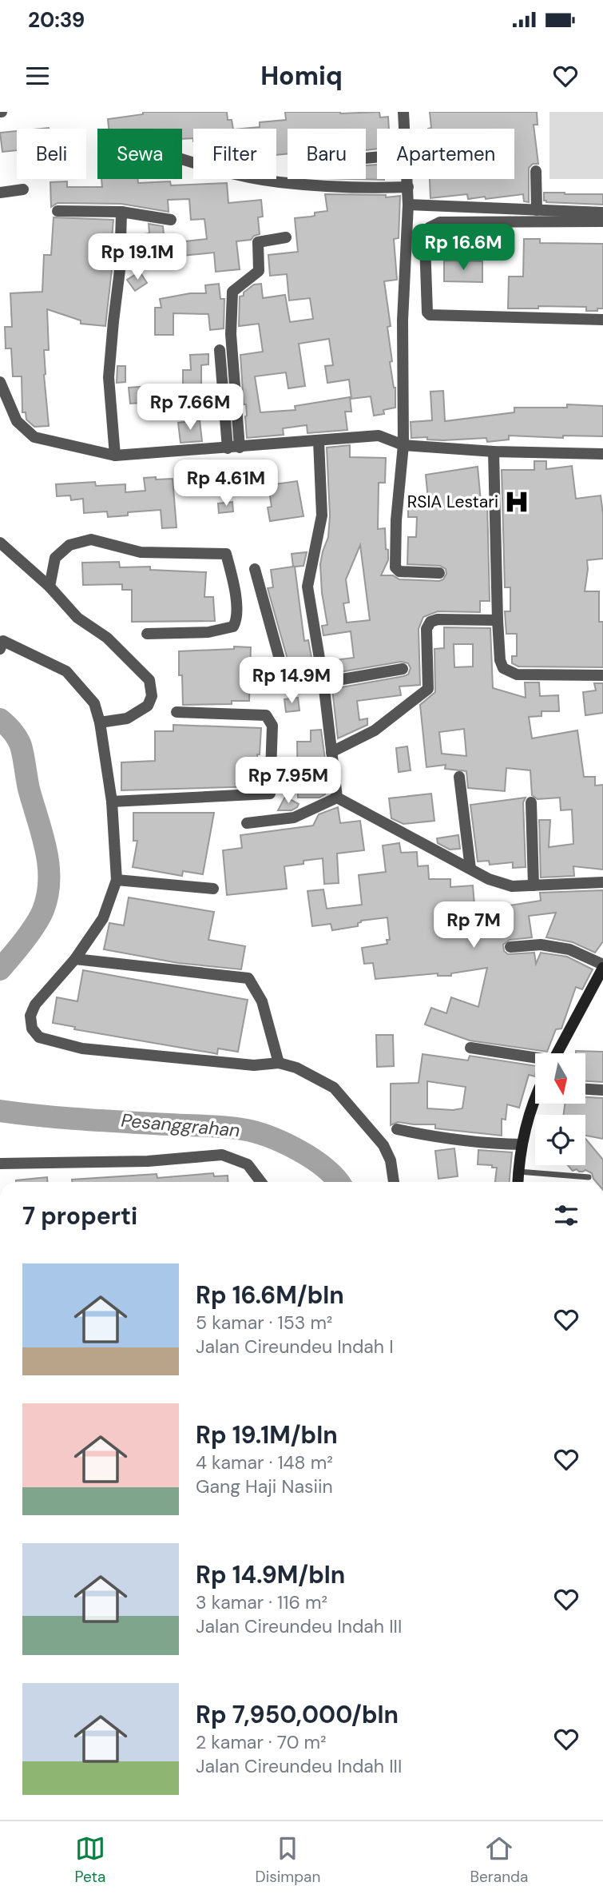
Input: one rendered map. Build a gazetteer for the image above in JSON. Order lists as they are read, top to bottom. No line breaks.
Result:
{"water":["Pesanggrahan"],"places":{"hospital":["RSIA Lestari"]},"north":"bottom","page":{"status":"20:39","header":"Homiq","chip":["Beli","Sewa","Filter","Baru","Apartemen"],"price":["Rp 16.6M","Rp 19.1M","Rp 7.66M","Rp 4.61M","Rp 14.9M","Rp 7.95M","Rp 7M"],"heading":"7 properti","list":[{"name":"Rp 16.6M/bln","note":"5 kamar · 153 m² · Jalan Cireundeu Indah I"},{"name":"Rp 19.1M/bln","note":"4 kamar · 148 m² · Gang Haji Nasiin"},{"name":"Rp 14.9M/bln","note":"3 kamar · 116 m² · Jalan Cireundeu Indah III"},{"name":"Rp 7,950,000/bln","note":"2 kamar · 70 m² · Jalan Cireundeu Indah III"}],"tabs":["Peta","Disimpan","Beranda"]}}
